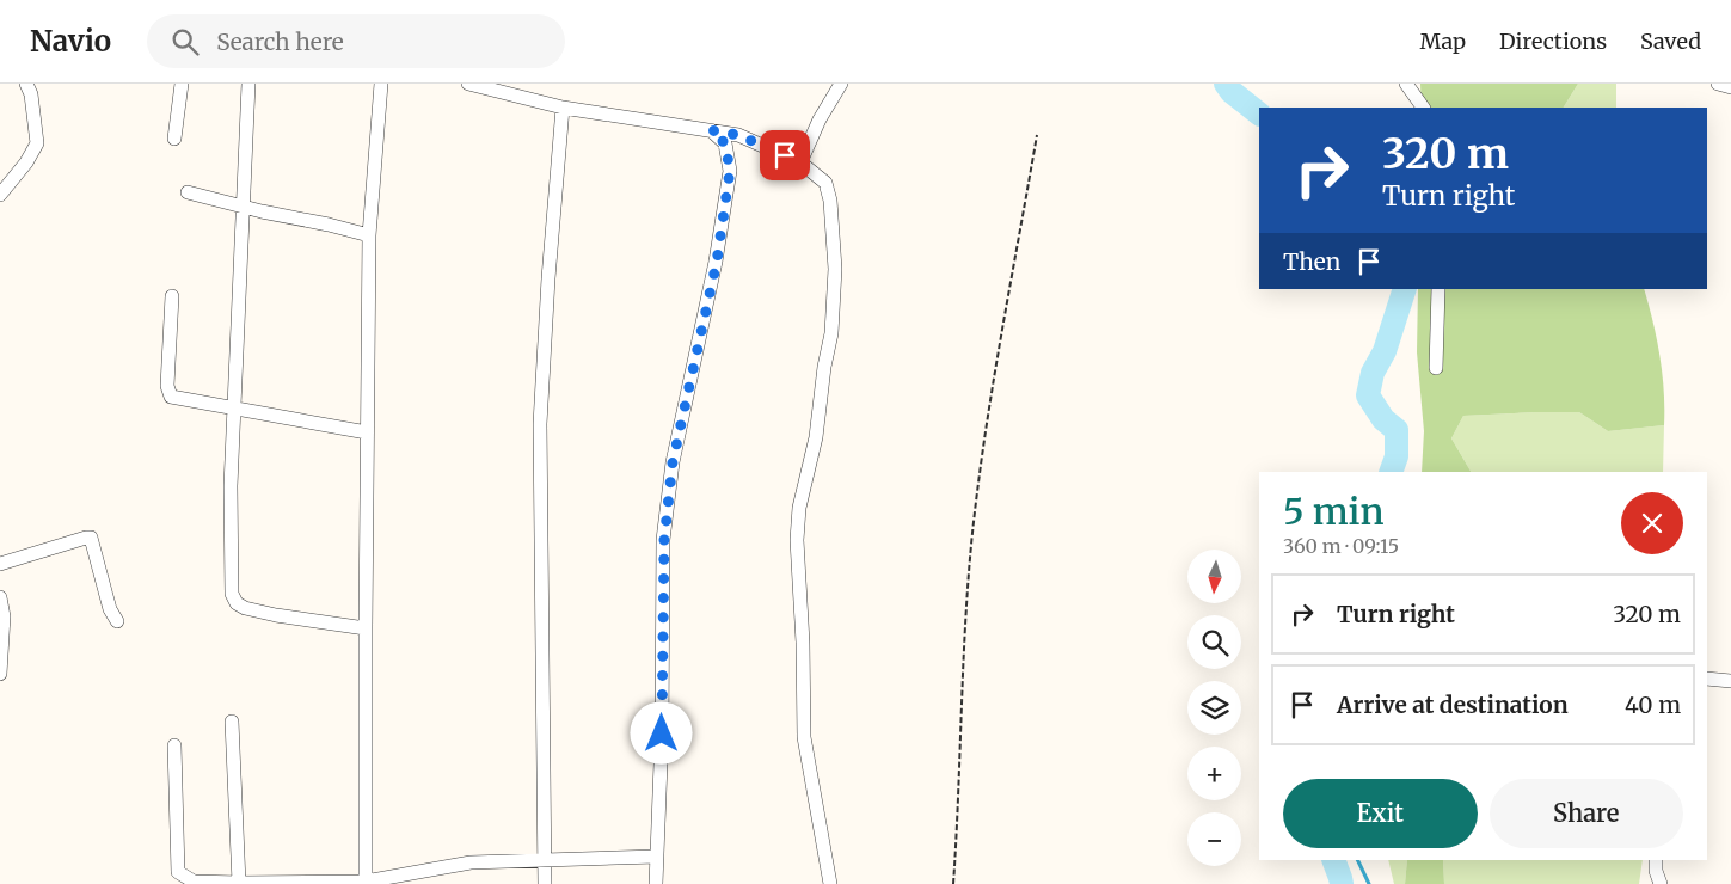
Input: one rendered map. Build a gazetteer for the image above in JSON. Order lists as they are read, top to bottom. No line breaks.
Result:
{"north":"bottom","page":{"header":"Navio","search":"Search here","nav":["Map","Directions","Saved"],"turn":["320 m","Turn right"],"then":"Then","heading":["5 min","360 m · 09:15"],"map_buttons":["+","−"],"list":[{"name":"Turn right","value":"320 m"},{"name":"Arrive at destination","value":"40 m"}],"buttons":["Exit","Share"]}}
